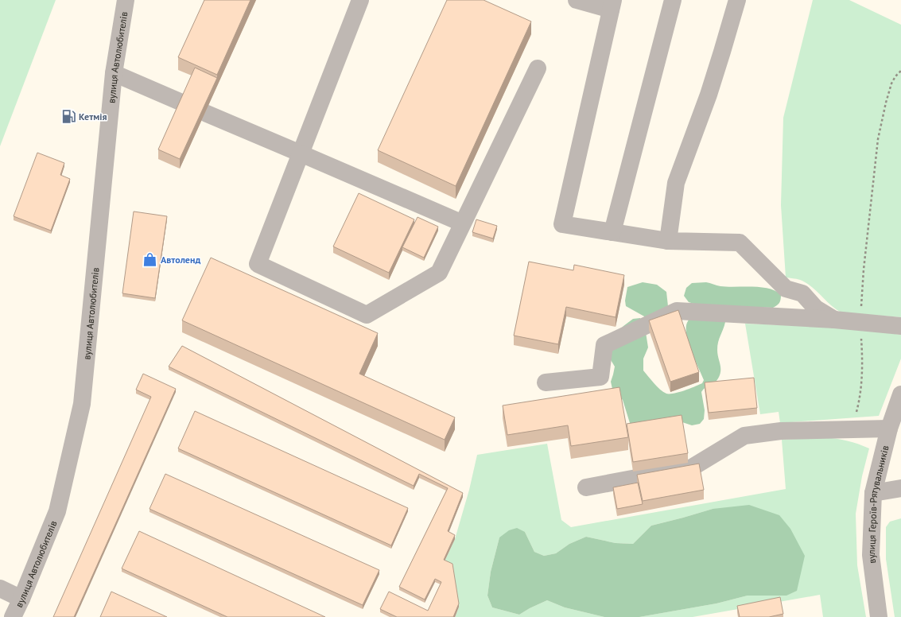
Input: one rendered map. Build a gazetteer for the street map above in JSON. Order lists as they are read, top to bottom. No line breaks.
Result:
{"streets":{"street":["вулиця Автолюбителів","вулиця Героїв-Рятувальників"]},"places":{"fuel station":["Кетмія"],"shop":["Автоленд"]}}
